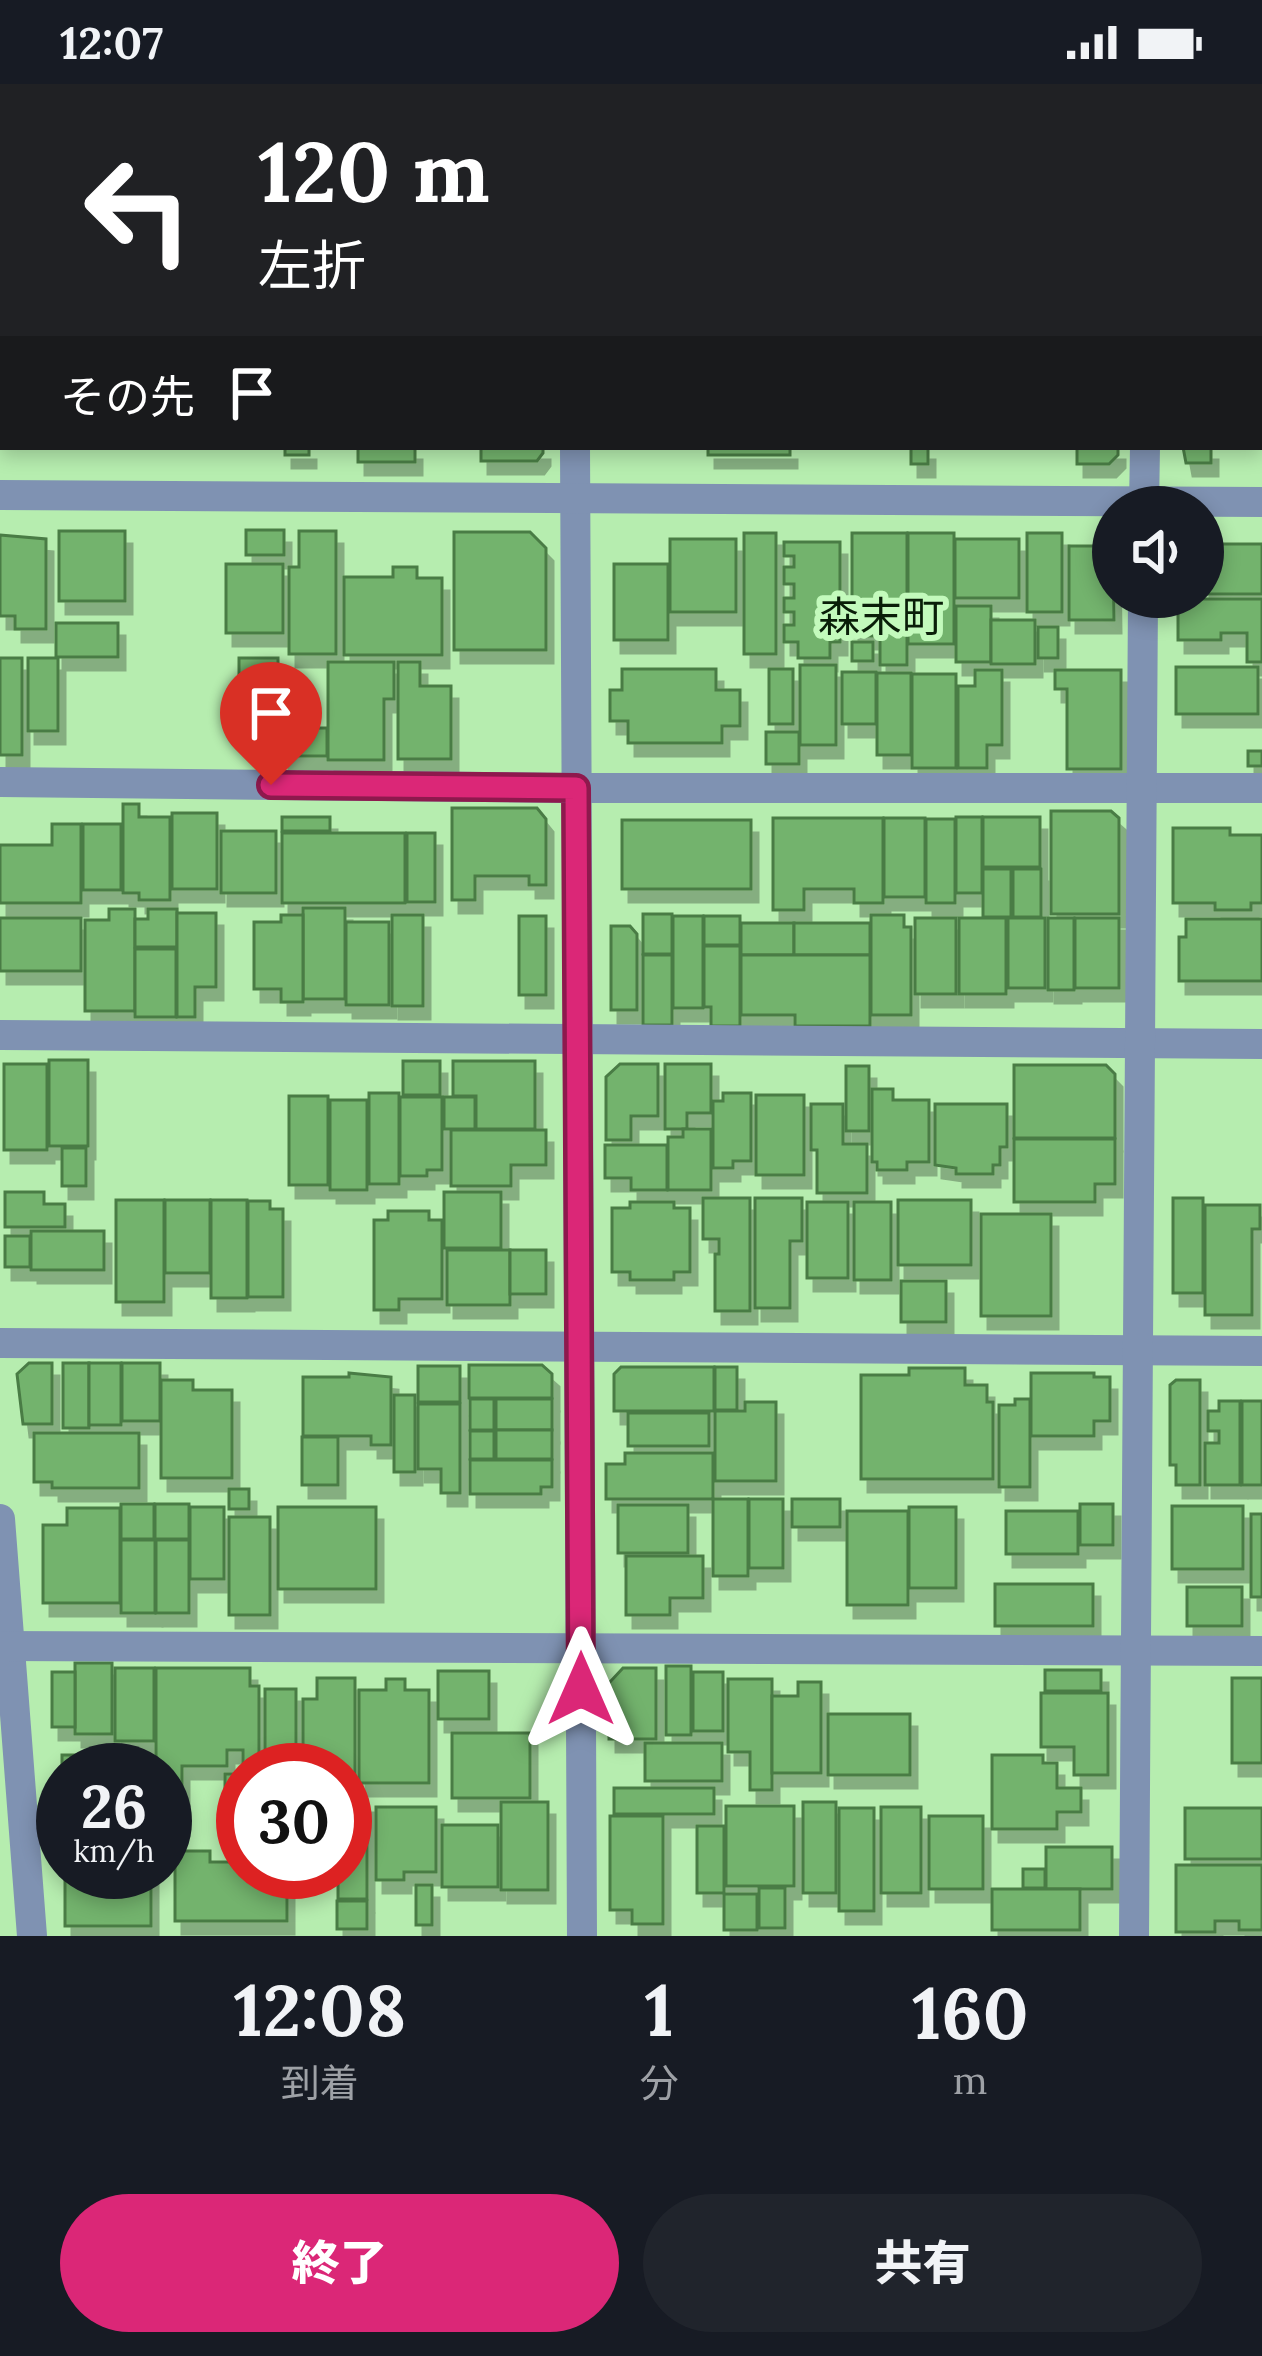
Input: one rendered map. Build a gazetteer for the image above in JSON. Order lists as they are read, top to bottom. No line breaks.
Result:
{"districts":["森末町"],"page":{"status":"12:07","turn":["120 m","左折"],"then":"その先","speed":"26 km/h","limit":"30","eta":["12:08","到着","1","分","160","m"],"buttons":["終了","共有"]}}
